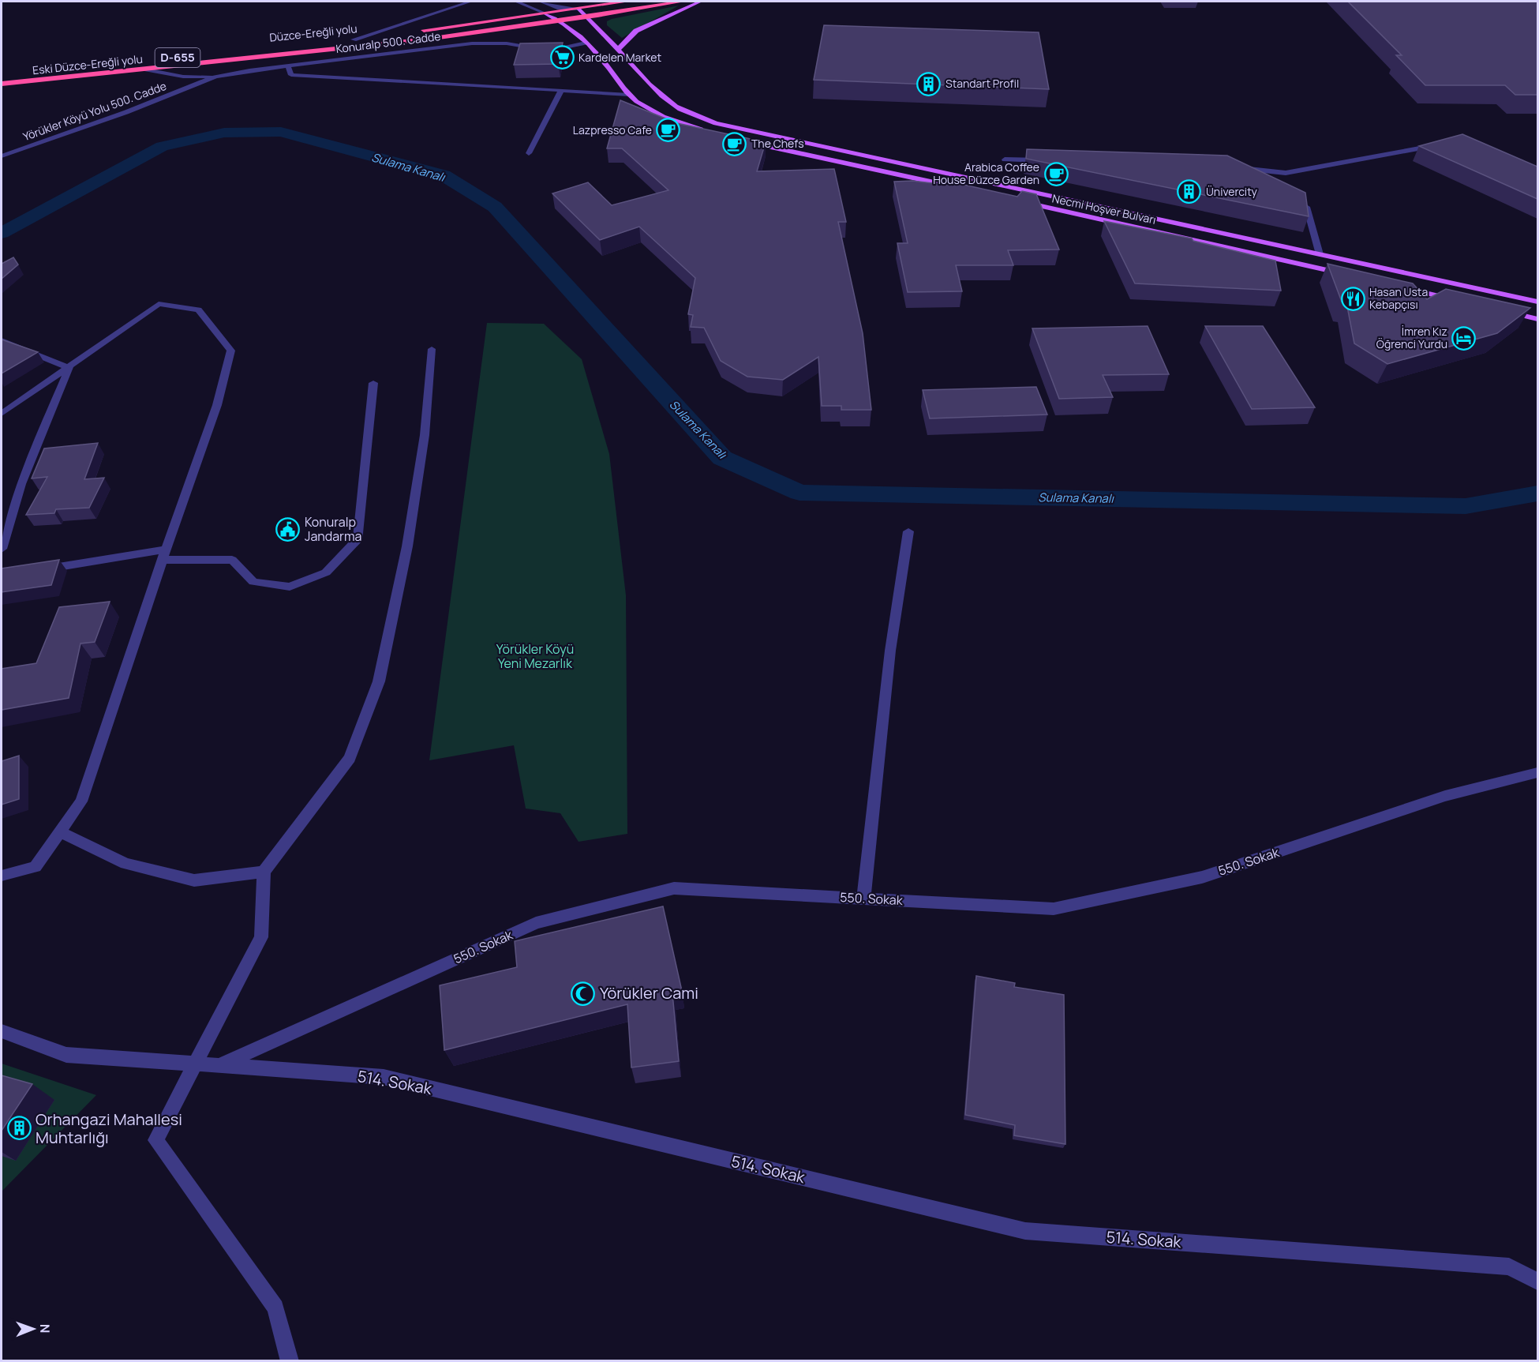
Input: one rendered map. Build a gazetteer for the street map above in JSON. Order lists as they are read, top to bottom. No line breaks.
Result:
{"streets":{"highway":["Düzce-Ereğli yolu","D-655","Eski Düzce-Ereğli yolu"],"main road":["Necmi Hoşver Bulvarı"],"street":["Konuralp 500. Cadde","Yörükler Köyü Yolu 500. Cadde","550. Sokak","514. Sokak"]},"crossings":[["Düzce-Ereğli yolu","Eski Düzce-Ereğli yolu"],["Düzce-Ereğli yolu","Necmi Hoşver Bulvarı"],["Konuralp 500. Cadde","Yörükler Köyü Yolu 500. Cadde"],["550. Sokak","514. Sokak"]],"water":["Sulama Kanalı"],"parks":["Yörükler Köyü Yeni Mezarlık"],"places":{"supermarket":["Kardelen Market"],"building":["Standart Profil","Ünivercity","Orhangazi Mahallesi Muhtarlığı"],"cafe":["Lazpresso Cafe","The Chefs","Arabica Coffee House Düzce Garden"],"restaurant":["Hasan Usta Kebapçısı"],"hotel":["İmren Kız Öğrenci Yurdu"],"public building":["Konuralp Jandarma"],"mosque":["Yörükler Cami"]},"north":"right"}
